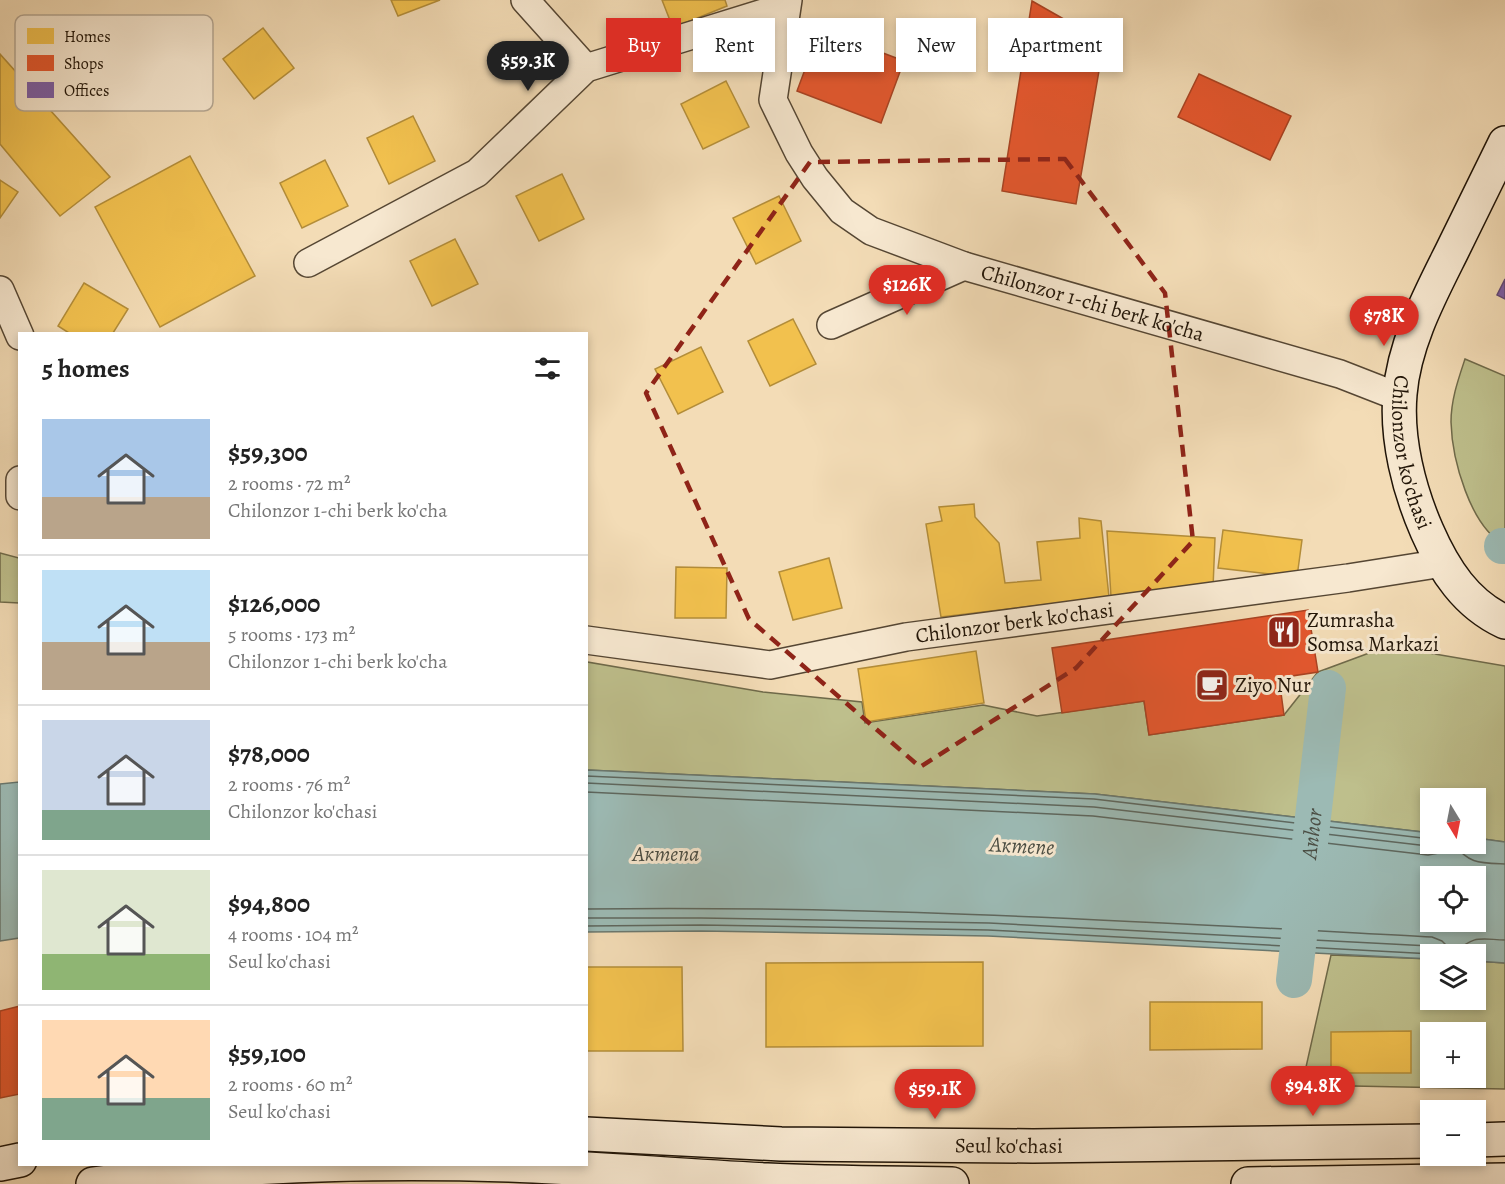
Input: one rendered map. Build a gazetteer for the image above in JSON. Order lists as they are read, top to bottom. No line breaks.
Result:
{"streets":{"main road":["Chilonzor ko'chasi","Seul ko'chasi"],"street":["Chilonzor 1-chi berk ko'cha","Chilonzor berk ko'chasi"]},"crossings":[["Chilonzor 1-chi berk ko'cha","Chilonzor ko'chasi"],["Chilonzor ko'chasi","Chilonzor berk ko'chasi"]],"water":["Anhor","Актепе","Актепа"],"places":{"restaurant":["Zumrasha Somsa Markazi"],"cafe":["Ziyo Nur"]},"legend":["Homes","Shops","Offices"],"north":"bottom","page":{"chip":["Buy","Rent","Filters","New","Apartment"],"price":["$59.3K","$126K","$78K","$94.8K","$59.1K"],"heading":"5 homes","list":[{"name":"$59,300","note":"2 rooms · 72 m² · Chilonzor 1-chi berk ko'cha"},{"name":"$126,000","note":"5 rooms · 173 m² · Chilonzor 1-chi berk ko'cha"},{"name":"$78,000","note":"2 rooms · 76 m² · Chilonzor ko'chasi"},{"name":"$94,800","note":"4 rooms · 104 m² · Seul ko'chasi"},{"name":"$59,100","note":"2 rooms · 60 m² · Seul ko'chasi"}],"map_buttons":["+","−"]}}
